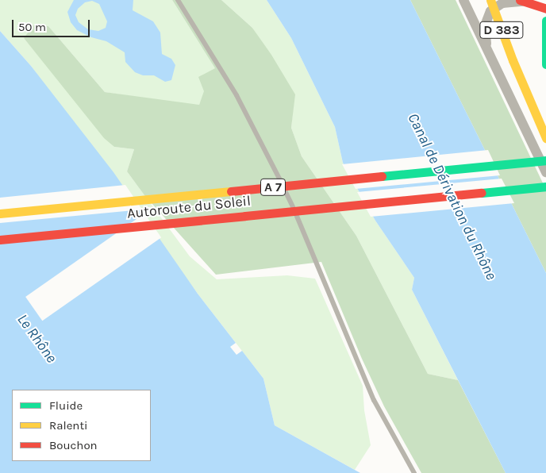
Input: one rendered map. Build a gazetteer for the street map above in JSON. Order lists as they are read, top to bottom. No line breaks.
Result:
{"streets":{"main road":["D 383","A 7","Autoroute du Soleil"]},"water":["Canal de Dérivation du Rhône","Le Rhône"],"legend":["Fluide","Ralenti","Bouchon"],"scale_bar":"50 m"}
